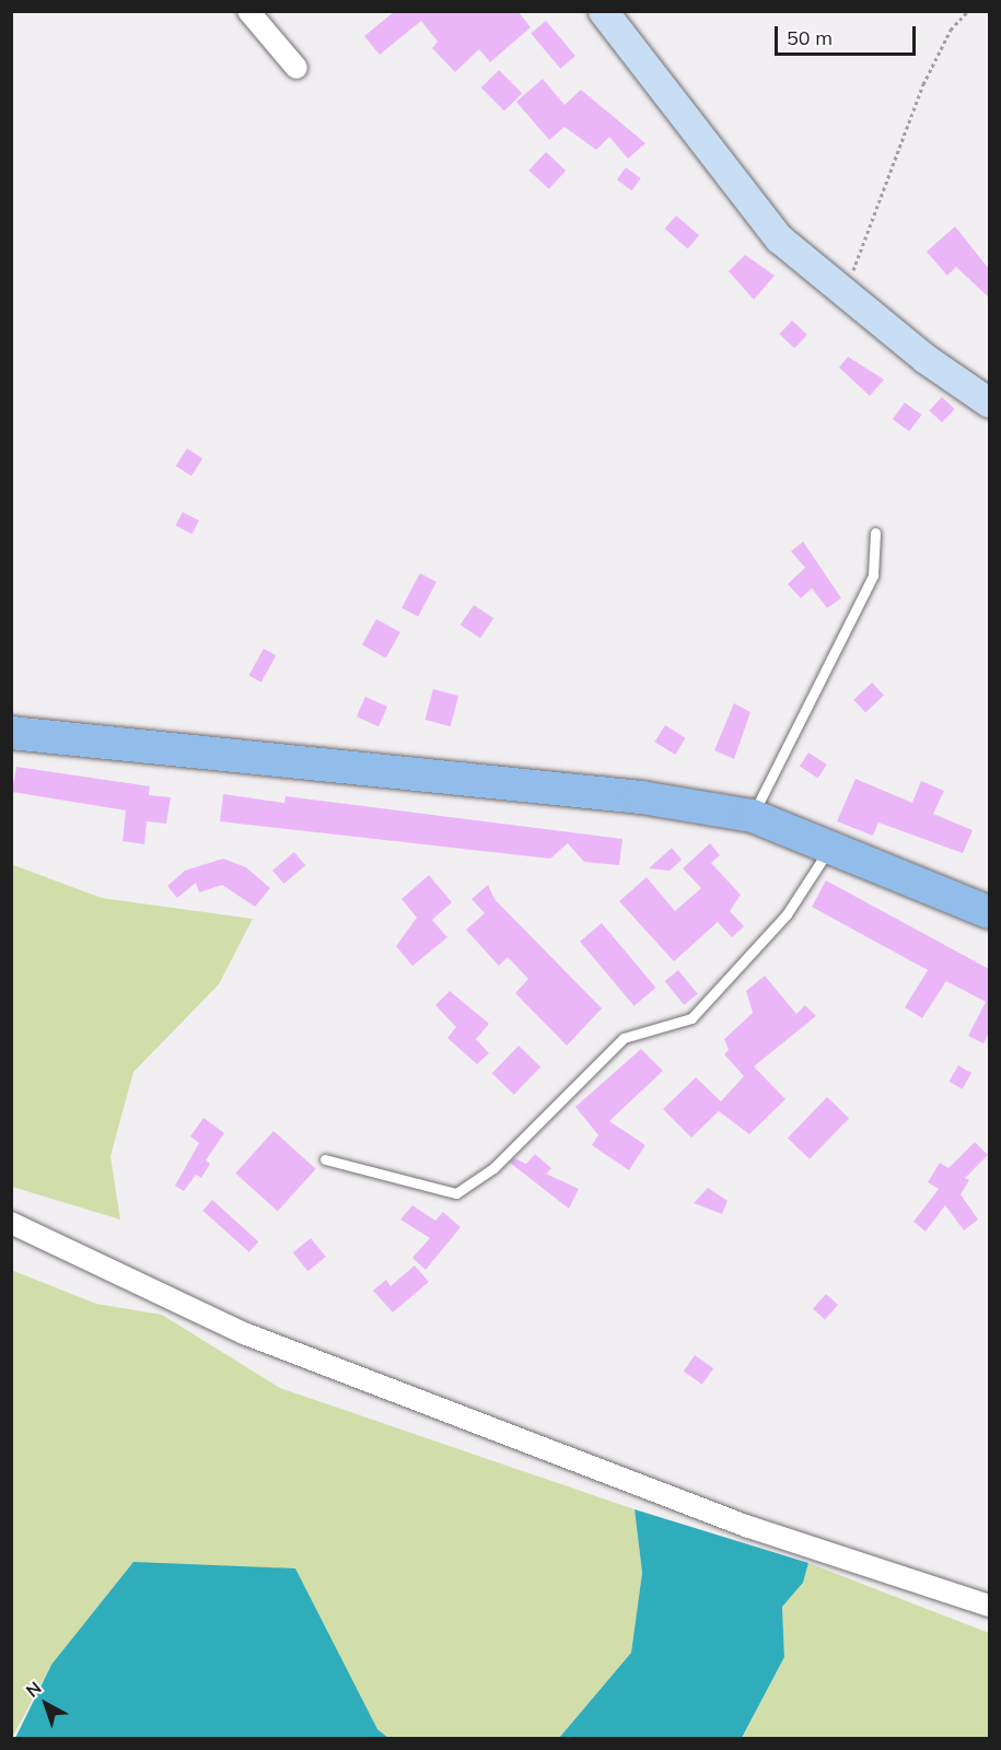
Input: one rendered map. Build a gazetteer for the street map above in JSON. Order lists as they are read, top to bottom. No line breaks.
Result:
{"scale_bar":"50 m","north":"top left"}
